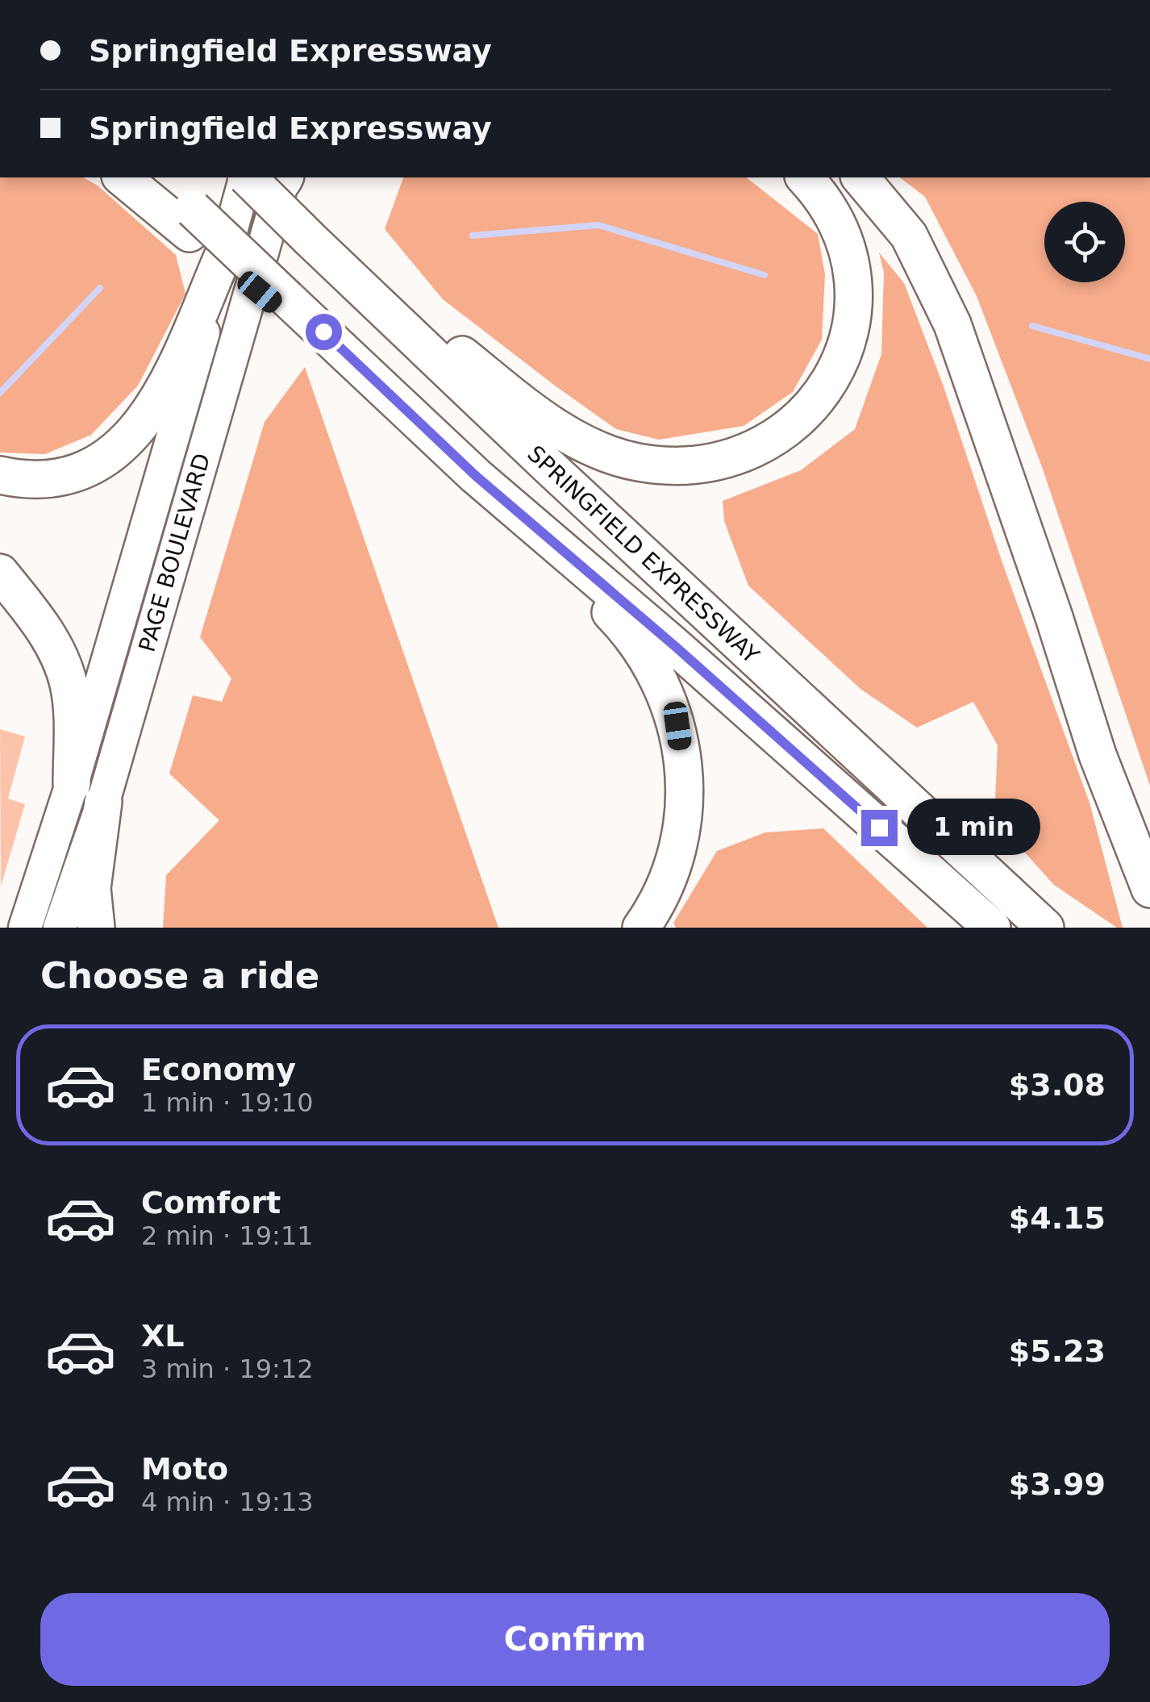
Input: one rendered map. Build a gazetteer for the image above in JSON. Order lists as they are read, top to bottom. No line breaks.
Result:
{"streets":{"highway":["SPRINGFIELD EXPRESSWAY"],"main road":["PAGE BOULEVARD"]},"page":{"banner":["Springfield Expressway","Springfield Expressway"],"bubble":"1 min","heading":"Choose a ride","list":[{"name":"Economy","note":"1 min · 19:10","value":"$3.08"},{"name":"Comfort","note":"2 min · 19:11","value":"$4.15"},{"name":"XL","note":"3 min · 19:12","value":"$5.23"},{"name":"Moto","note":"4 min · 19:13","value":"$3.99"}],"buttons":"Confirm"}}
